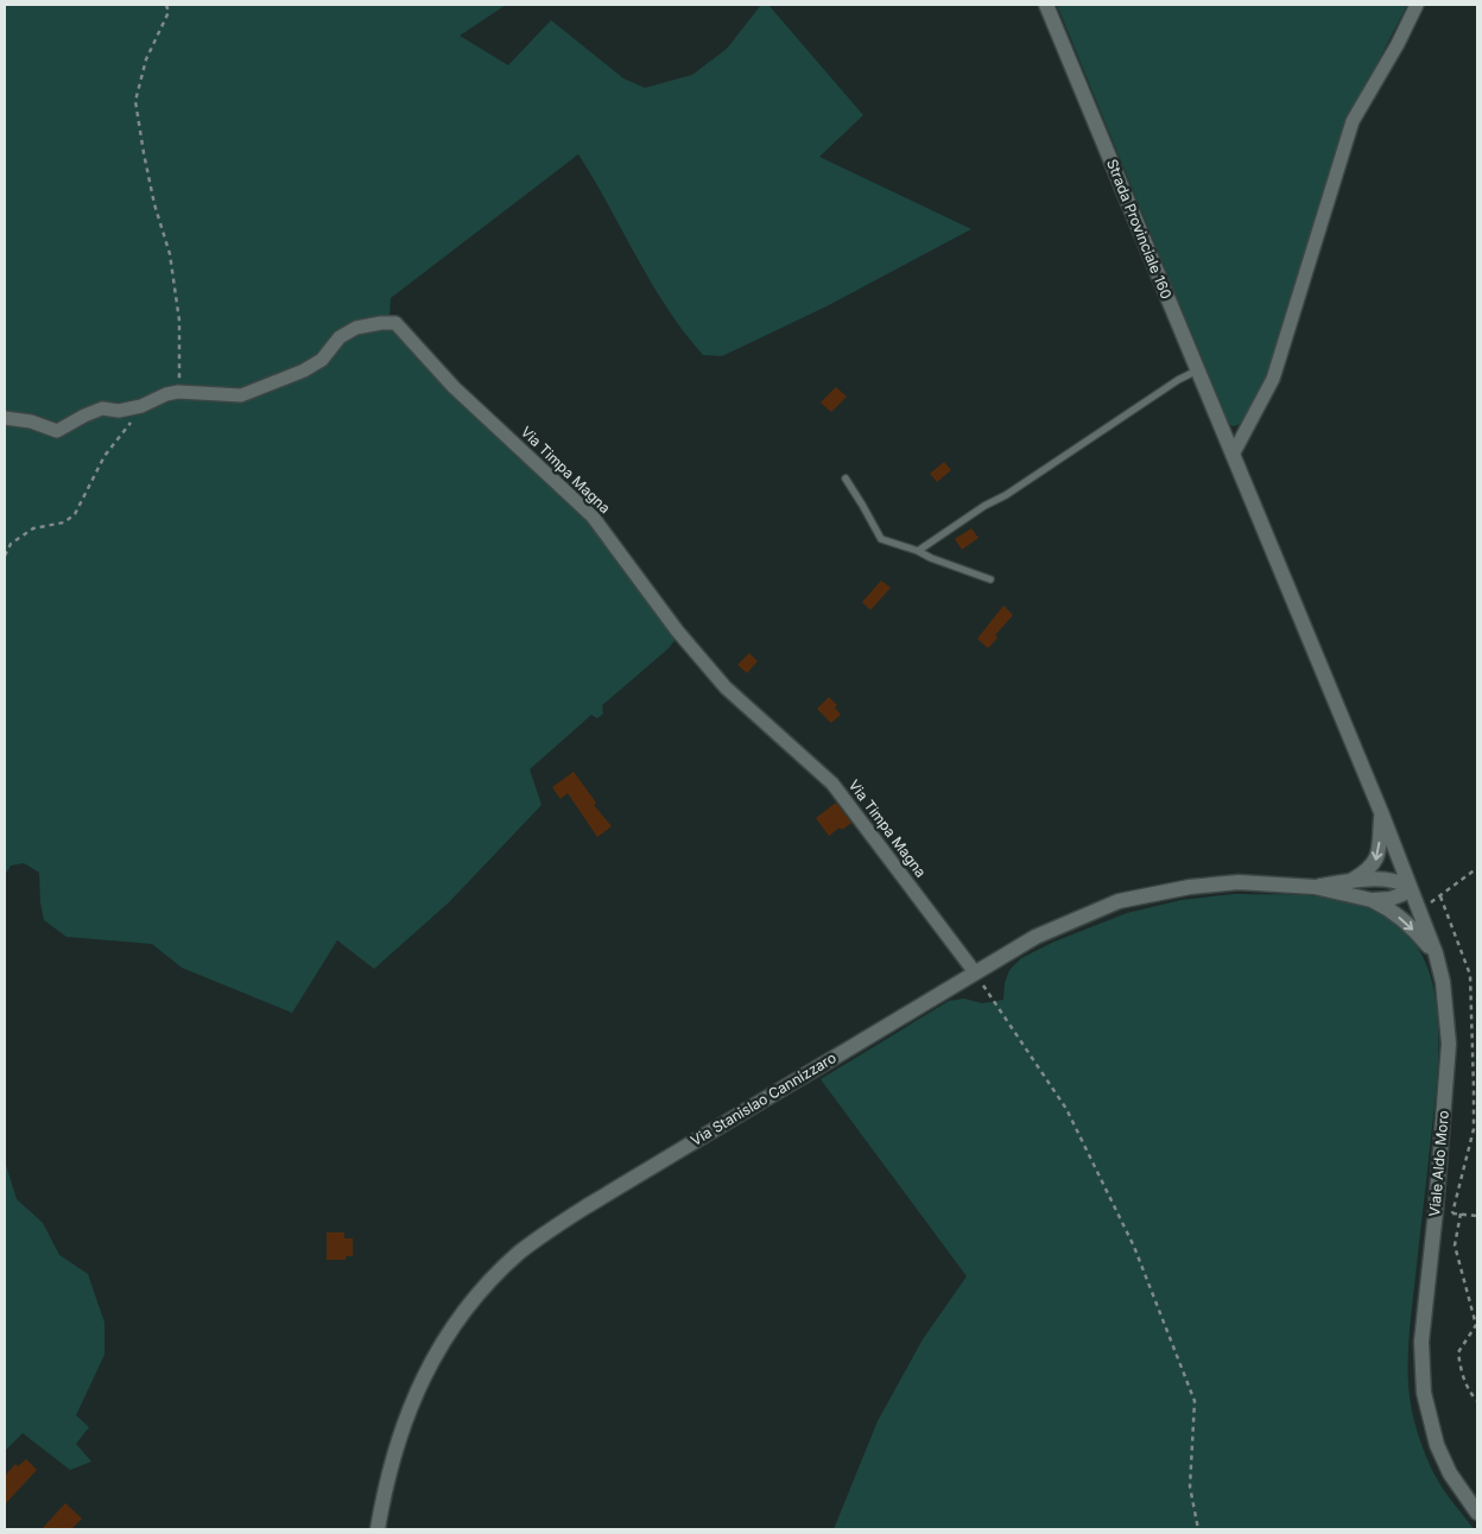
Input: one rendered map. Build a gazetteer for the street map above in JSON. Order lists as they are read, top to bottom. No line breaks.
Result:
{"streets":{"street":["Strada Provinciale 160","Via Timpa Magna","Via Stanislao Cannizzaro","Viale Aldo Moro"]},"crossings":[["Strada Provinciale 160","Viale Aldo Moro"],["Via Timpa Magna","Via Stanislao Cannizzaro"]]}
